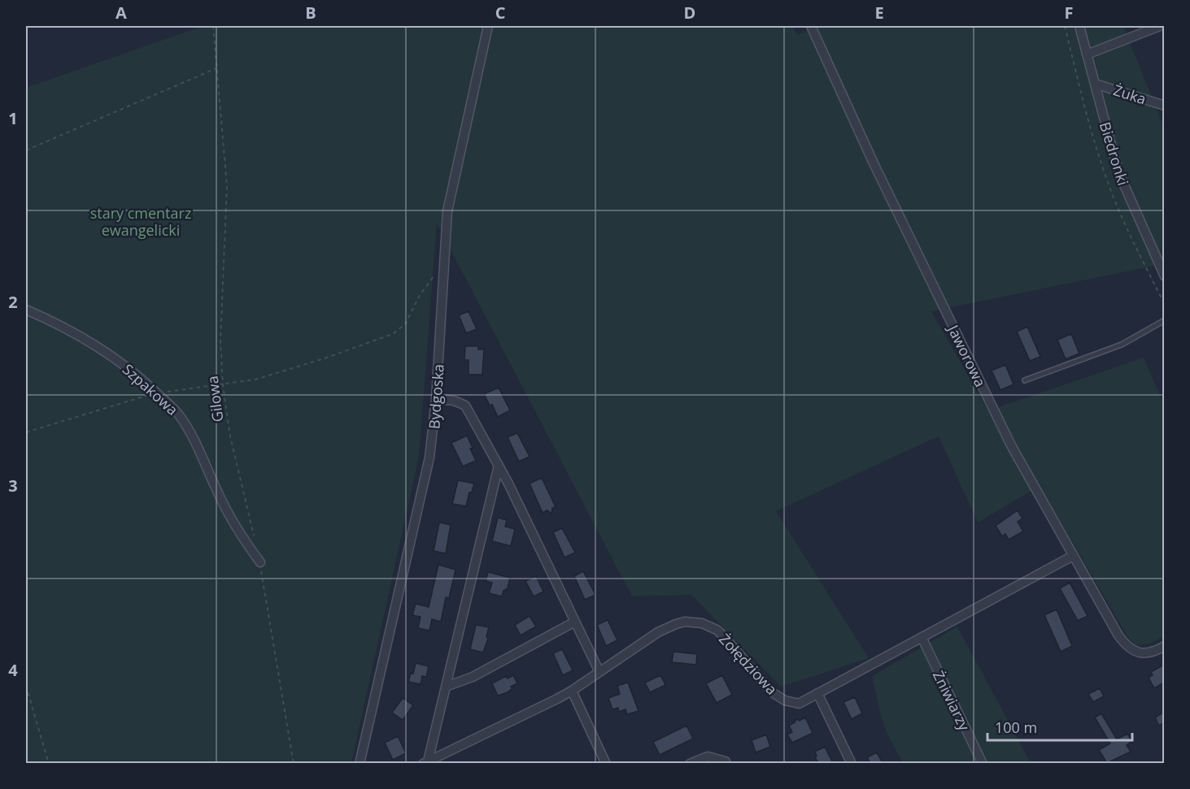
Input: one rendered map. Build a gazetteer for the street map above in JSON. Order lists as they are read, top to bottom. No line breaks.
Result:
{"streets":{"street":["Żuka","Biedronki","Jaworowa","Szpakowa","Bydgoska","Żołędziowa","Żniwiarzy"],"path":["Gilowa"]},"crossings":[["Żuka","Biedronki"],["Jaworowa","Żołędziowa"],["Żołędziowa","Żniwiarzy"]],"parks":["stary cmentarz ewangelicki"],"scale_bar":"100 m","grid":{"columns":["A","B","C","D","E","F"],"rows":["1","2","3","4"]}}
